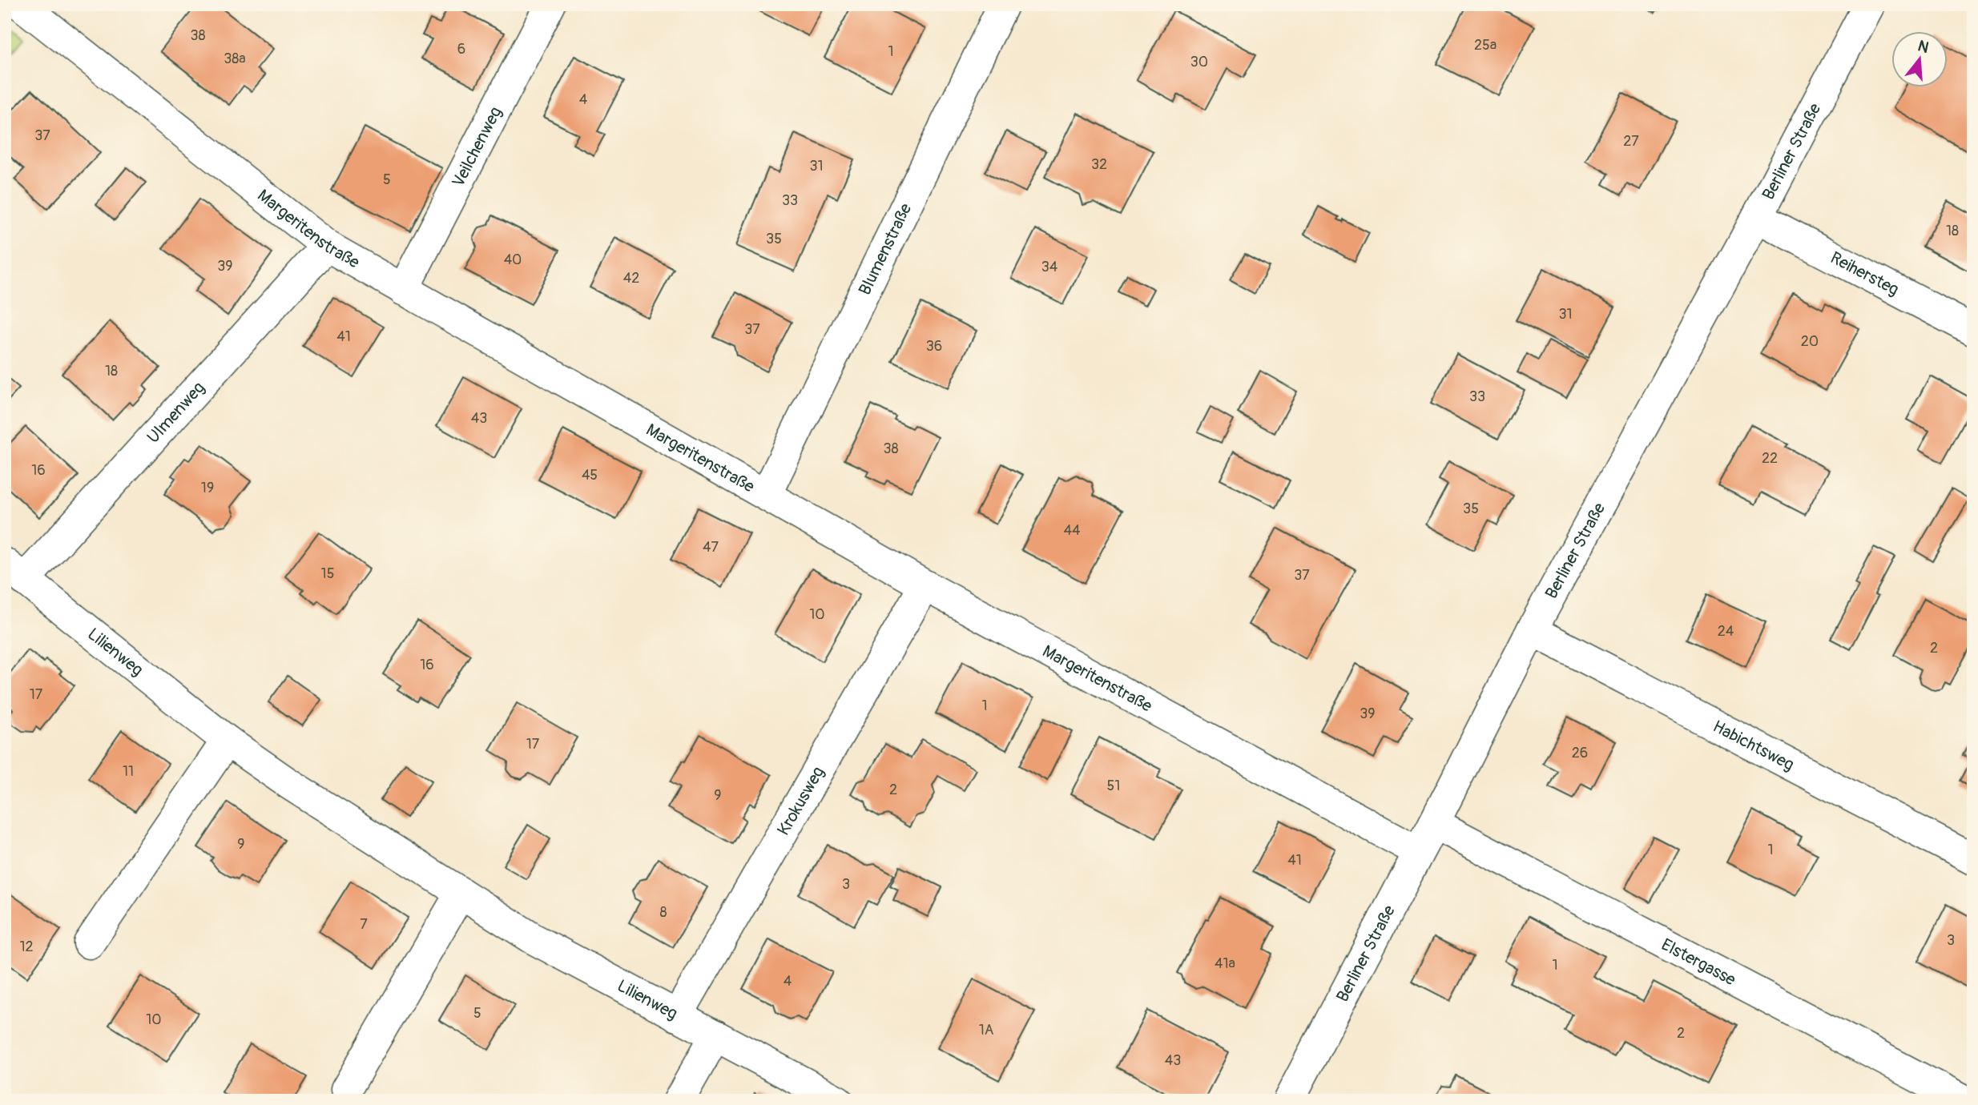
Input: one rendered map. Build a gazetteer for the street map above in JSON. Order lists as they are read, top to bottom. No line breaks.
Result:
{"streets":{"street":["Veilchenweg","Berliner Straße","Margeritenstraße","Blumenstraße","Reihersteg","Ulmenweg","Lilienweg","Habichtsweg","Krokusweg","Elstergasse"]},"crossings":[["Veilchenweg","Margeritenstraße"],["Berliner Straße","Margeritenstraße"],["Berliner Straße","Reihersteg"],["Berliner Straße","Habichtsweg"],["Berliner Straße","Elstergasse"],["Margeritenstraße","Blumenstraße"],["Margeritenstraße","Ulmenweg"],["Margeritenstraße","Krokusweg"],["Ulmenweg","Lilienweg"],["Lilienweg","Krokusweg"]],"house_numbers":["38","25a","6","1","38a","30","4","37","27","32","31","5","33","18","35","40","39","34","42","31","37","41","20","36","18","33","43","38","22","16","45","19","35","44","47","15","37","10","24","2","16","17","1","39","17","26","11","51","2","9","9","1","41","3","8","7","3","12","41a","1","4","5","10","1A","2","43"],"north":"top"}
